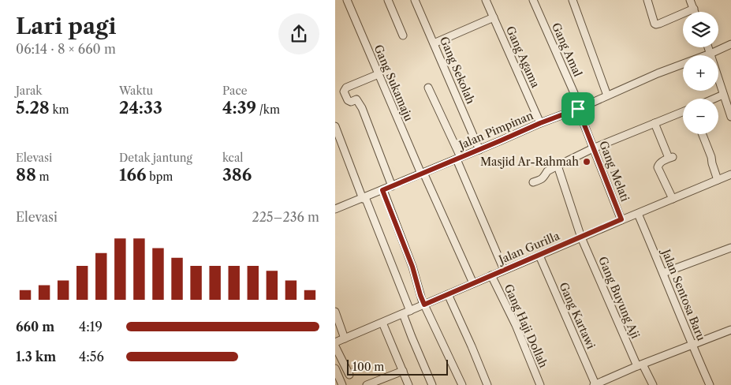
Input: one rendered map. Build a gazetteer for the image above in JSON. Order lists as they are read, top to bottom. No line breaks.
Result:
{"streets":{"street":["Gang Amal","Gang Agama","Gang Sekolah","Gang Sukamaju","Jalan Pimpinan","Gang Melati","Jalan Gurilla","Jalan Sentosa Baru","Gang Buyung Aji","Gang Kartawi","Gang Haji Dollah"]},"crossings":[["Gang Amal","Jalan Pimpinan"],["Gang Amal","Gang Melati"],["Gang Agama","Jalan Pimpinan"],["Gang Sekolah","Jalan Pimpinan"],["Gang Sukamaju","Jalan Pimpinan"],["Gang Sukamaju","Jalan Gurilla"],["Jalan Pimpinan","Gang Melati"],["Gang Melati","Jalan Gurilla"],["Jalan Gurilla","Jalan Sentosa Baru"],["Jalan Gurilla","Gang Buyung Aji"],["Jalan Gurilla","Gang Kartawi"],["Jalan Gurilla","Gang Haji Dollah"]],"places":["Masjid Ar-Rahmah"],"scale_bar":"100 m","page":{"heading":["Lari pagi","06:14 · 8 × 660 m"],"map_buttons":["+","−"],"stats":[["Jarak","5.28 km"],["Waktu","24:33"],["Pace","4:39 /km"],["Elevasi","88 m"],["Detak jantung","166 bpm"],["kcal","386"]],"chart":["Elevasi","225–236 m"],"list":[{"name":"660 m","note":"4:19"},{"name":"1.3 km","note":"4:56"}],"scale":"100 m"}}
